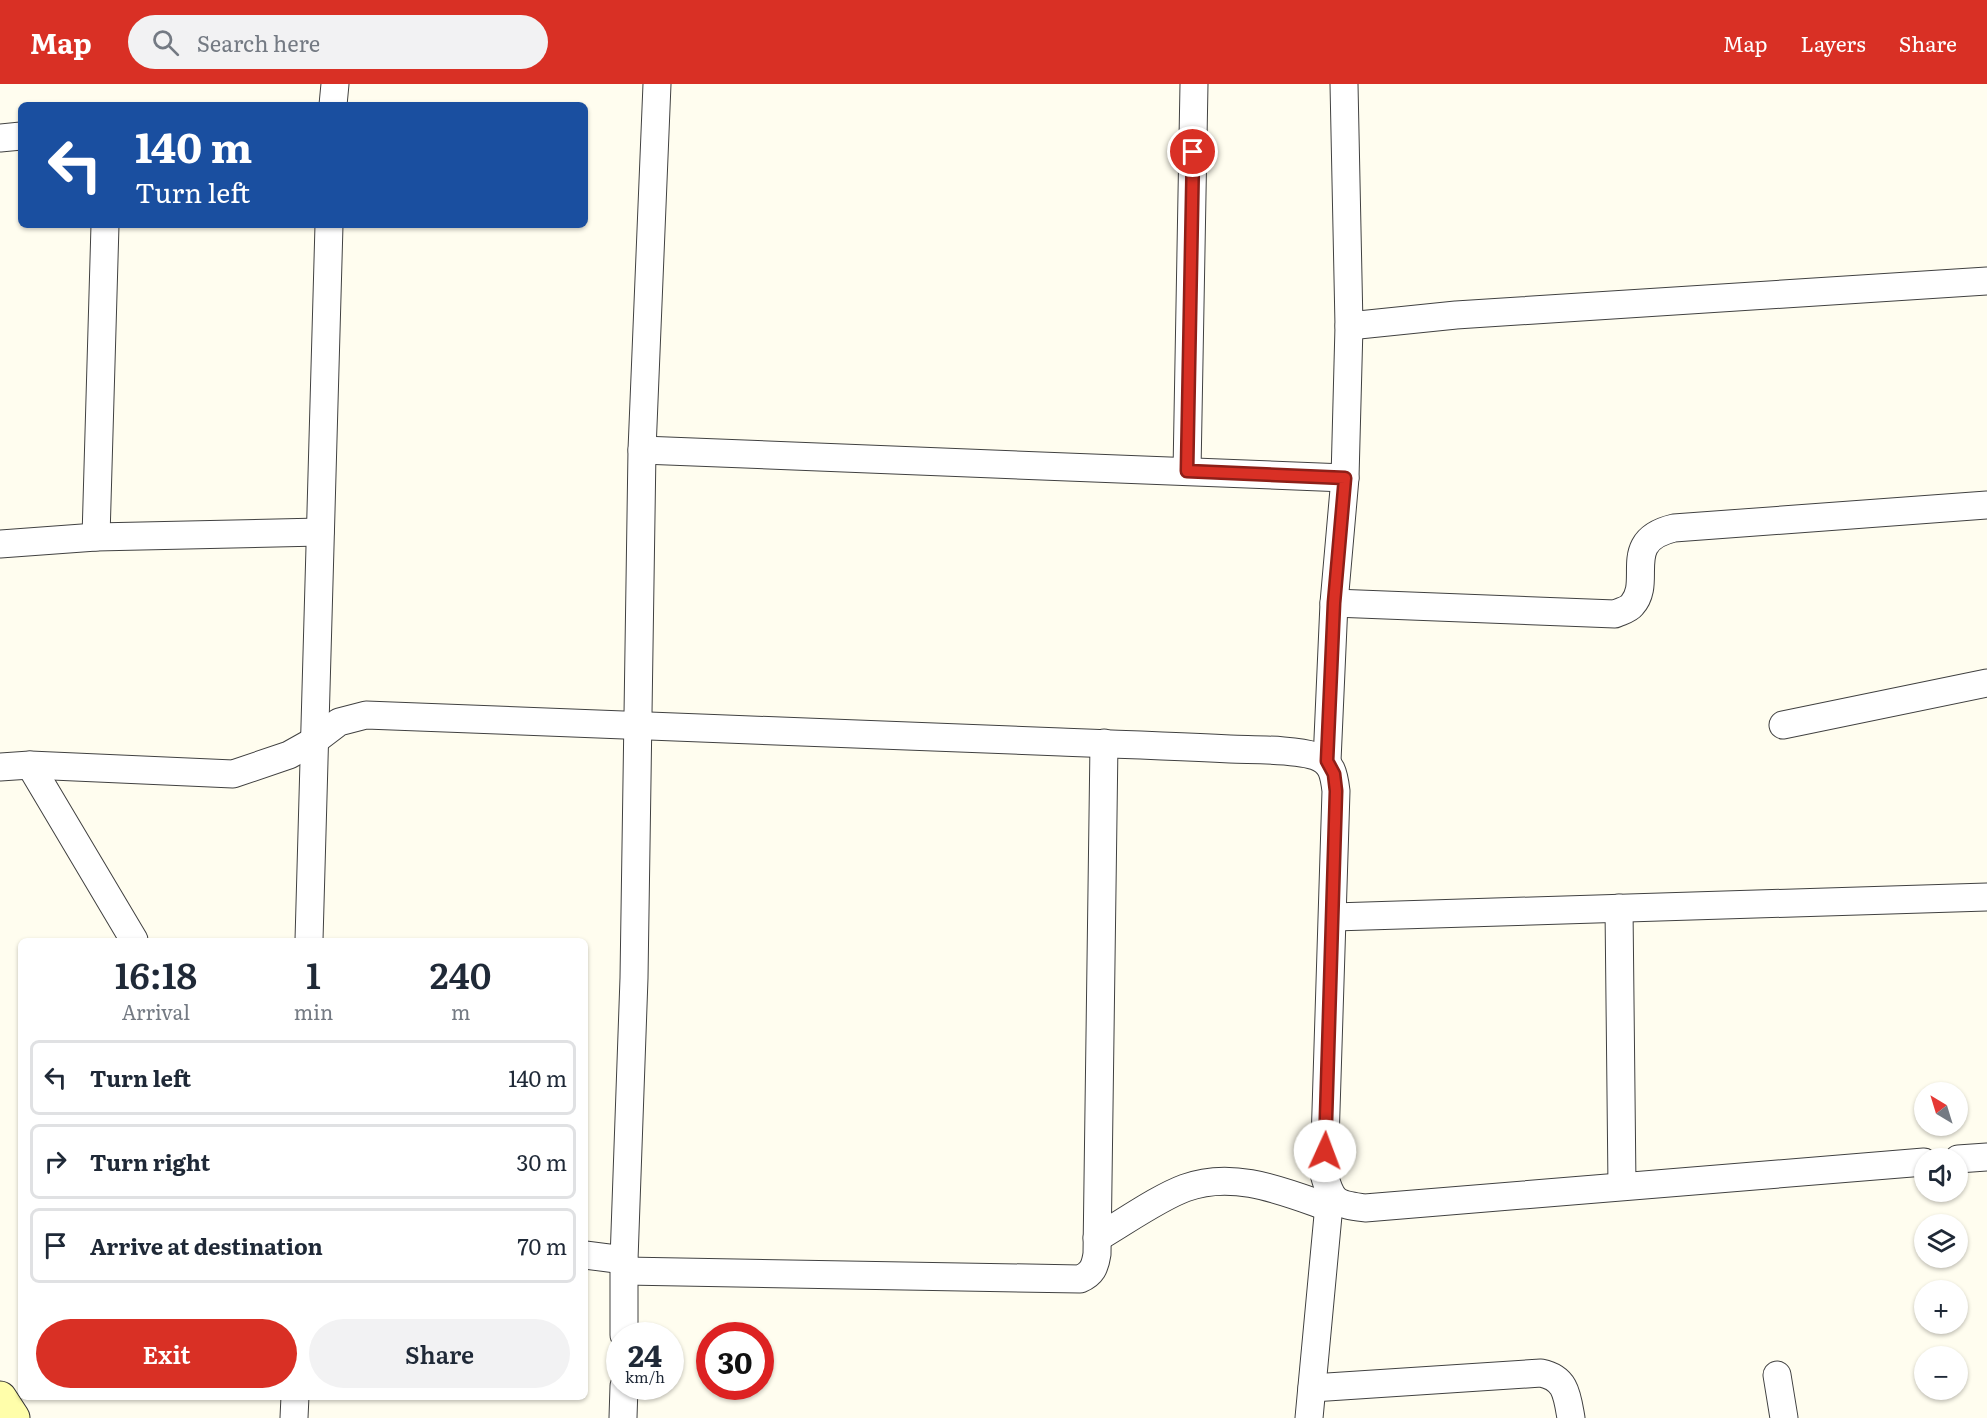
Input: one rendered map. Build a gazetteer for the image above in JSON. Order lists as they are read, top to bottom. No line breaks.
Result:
{"north":"top left","page":{"header":"Map","search":"Search here","nav":["Map","Layers","Share"],"turn":["140 m","Turn left"],"eta":["16:18","Arrival","1","min","240","m"],"list":[{"name":"Turn left","value":"140 m"},{"name":"Turn right","value":"30 m"},{"name":"Arrive at destination","value":"70 m"}],"map_buttons":["+","−"],"buttons":["Exit","Share"],"speed":"24 km/h","limit":"30"}}
